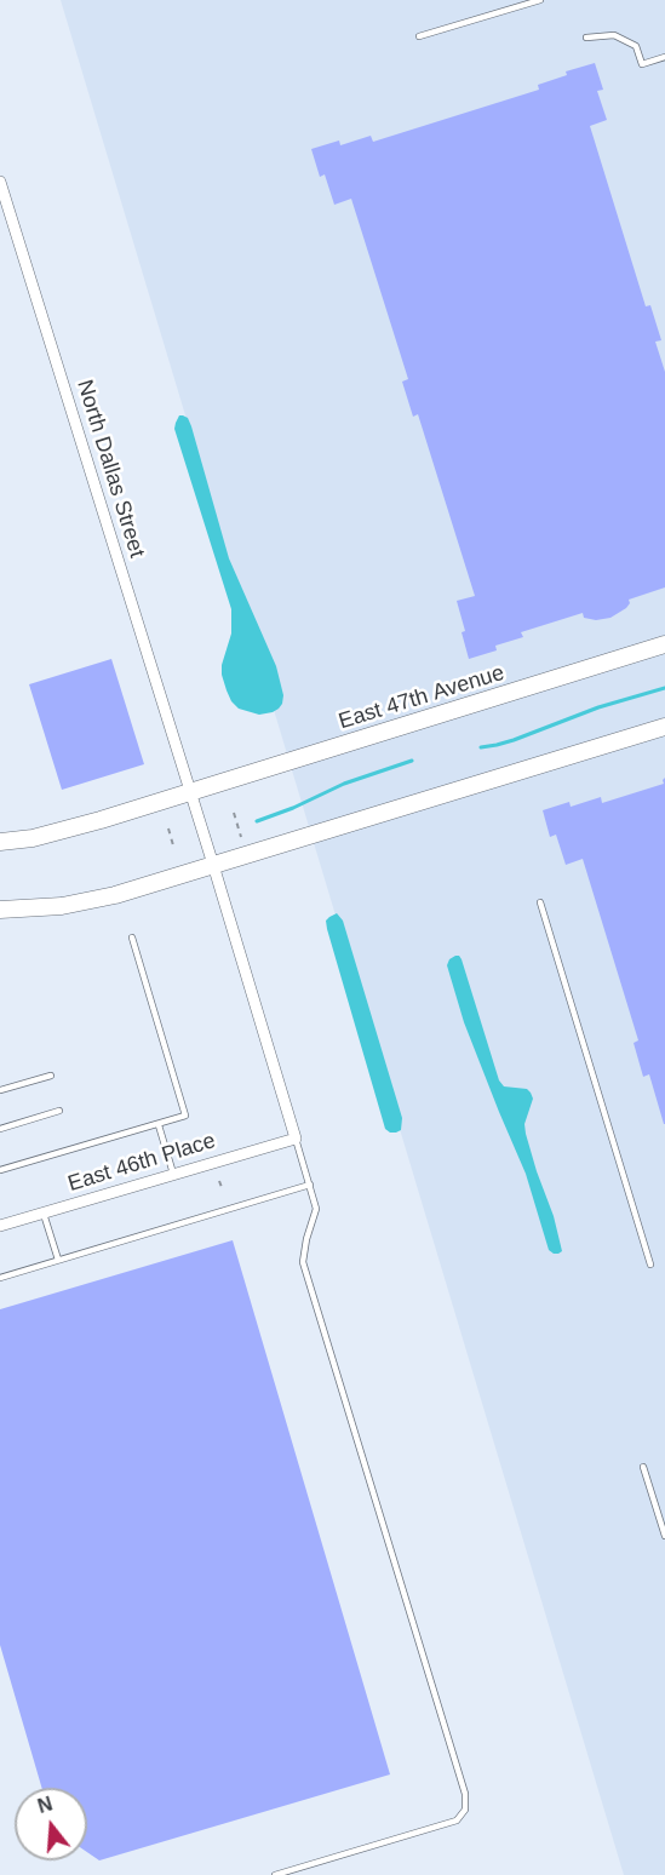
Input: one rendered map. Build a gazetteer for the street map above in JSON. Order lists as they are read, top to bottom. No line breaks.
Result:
{"streets":{"main road":["East 47th Avenue"],"street":["North Dallas Street","East 46th Place"]},"crossings":[["North Dallas Street","East 47th Avenue"]],"north":"top"}
